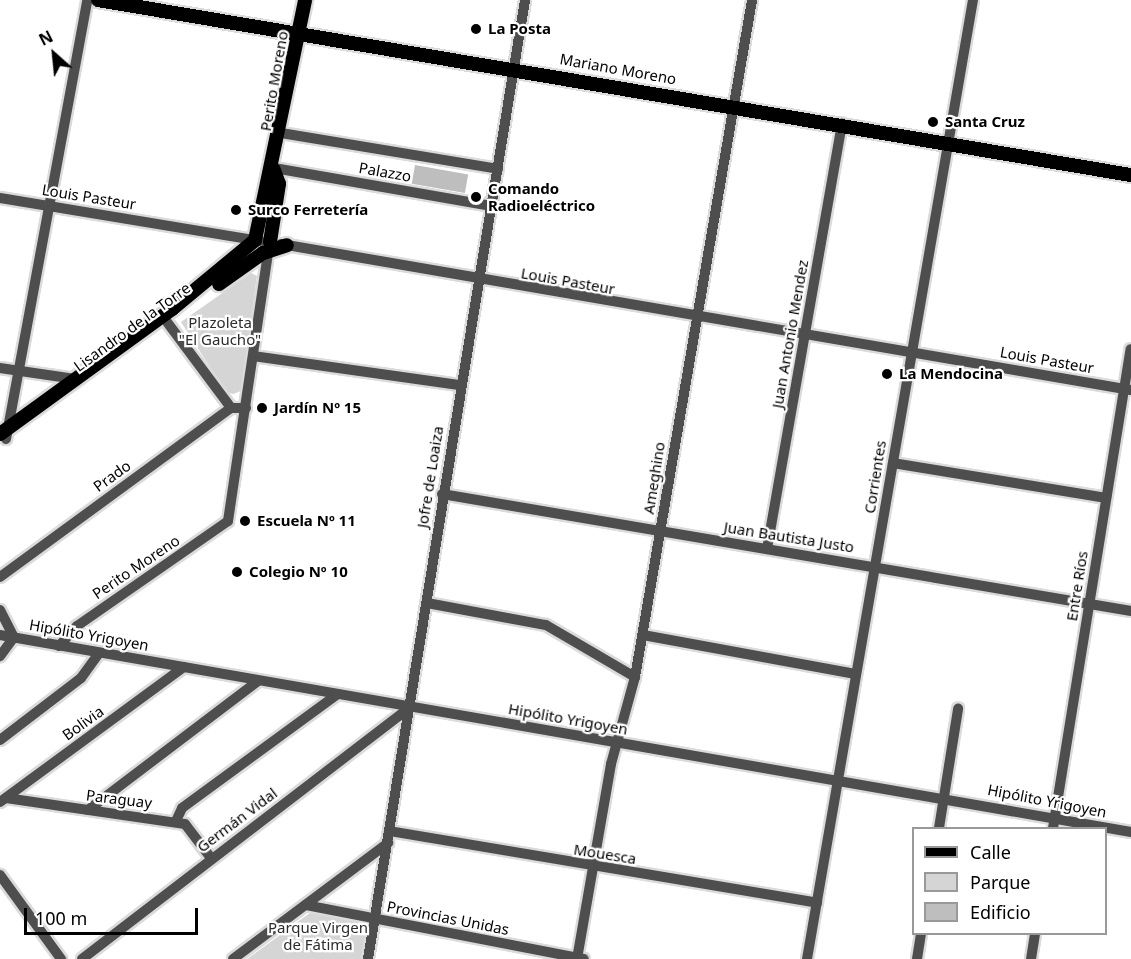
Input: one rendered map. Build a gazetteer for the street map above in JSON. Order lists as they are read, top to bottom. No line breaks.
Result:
{"streets":{"main road":["Mariano Moreno","Perito Moreno","Lisandro de la Torre"],"street":["Palazzo","Louis Pasteur","Juan Antonio Mendez","Prado","Jofre de Loaiza","Corrientes","Ameghino","Juan Bautista Justo","Entre Ríos","Hipólito Yrigoyen","Bolivia","Paraguay","Germán Vidal","Mouesca","Provincias Unidas"]},"crossings":[["Mariano Moreno","Perito Moreno"],["Mariano Moreno","Juan Antonio Mendez"],["Mariano Moreno","Jofre de Loaiza"],["Mariano Moreno","Corrientes"],["Mariano Moreno","Ameghino"],["Perito Moreno","Palazzo"],["Perito Moreno","Louis Pasteur"],["Perito Moreno","Lisandro de la Torre"],["Perito Moreno","Hipólito Yrigoyen"],["Palazzo","Jofre de Loaiza"],["Louis Pasteur","Lisandro de la Torre"],["Louis Pasteur","Juan Antonio Mendez"],["Louis Pasteur","Jofre de Loaiza"],["Louis Pasteur","Corrientes"],["Louis Pasteur","Ameghino"],["Louis Pasteur","Entre Ríos"],["Juan Antonio Mendez","Juan Bautista Justo"],["Jofre de Loaiza","Juan Bautista Justo"],["Jofre de Loaiza","Hipólito Yrigoyen"],["Jofre de Loaiza","Germán Vidal"],["Jofre de Loaiza","Mouesca"],["Jofre de Loaiza","Provincias Unidas"],["Corrientes","Juan Bautista Justo"],["Corrientes","Hipólito Yrigoyen"],["Corrientes","Mouesca"],["Ameghino","Juan Bautista Justo"],["Ameghino","Hipólito Yrigoyen"],["Ameghino","Mouesca"],["Ameghino","Provincias Unidas"],["Juan Bautista Justo","Entre Ríos"],["Entre Ríos","Hipólito Yrigoyen"],["Hipólito Yrigoyen","Bolivia"],["Hipólito Yrigoyen","Germán Vidal"],["Bolivia","Paraguay"]],"parks":["Plazoleta \"El Gaucho\"","Parque Virgen de Fátima"],"places":["La Posta","Santa Cruz","Comando Radioeléctrico","Surco Ferretería","La Mendocina","Jardín Nº 15","Escuela Nº 11","Colegio Nº 10"],"legend":["Calle","Parque","Edificio"],"scale_bar":"100 m","north":"top left"}
